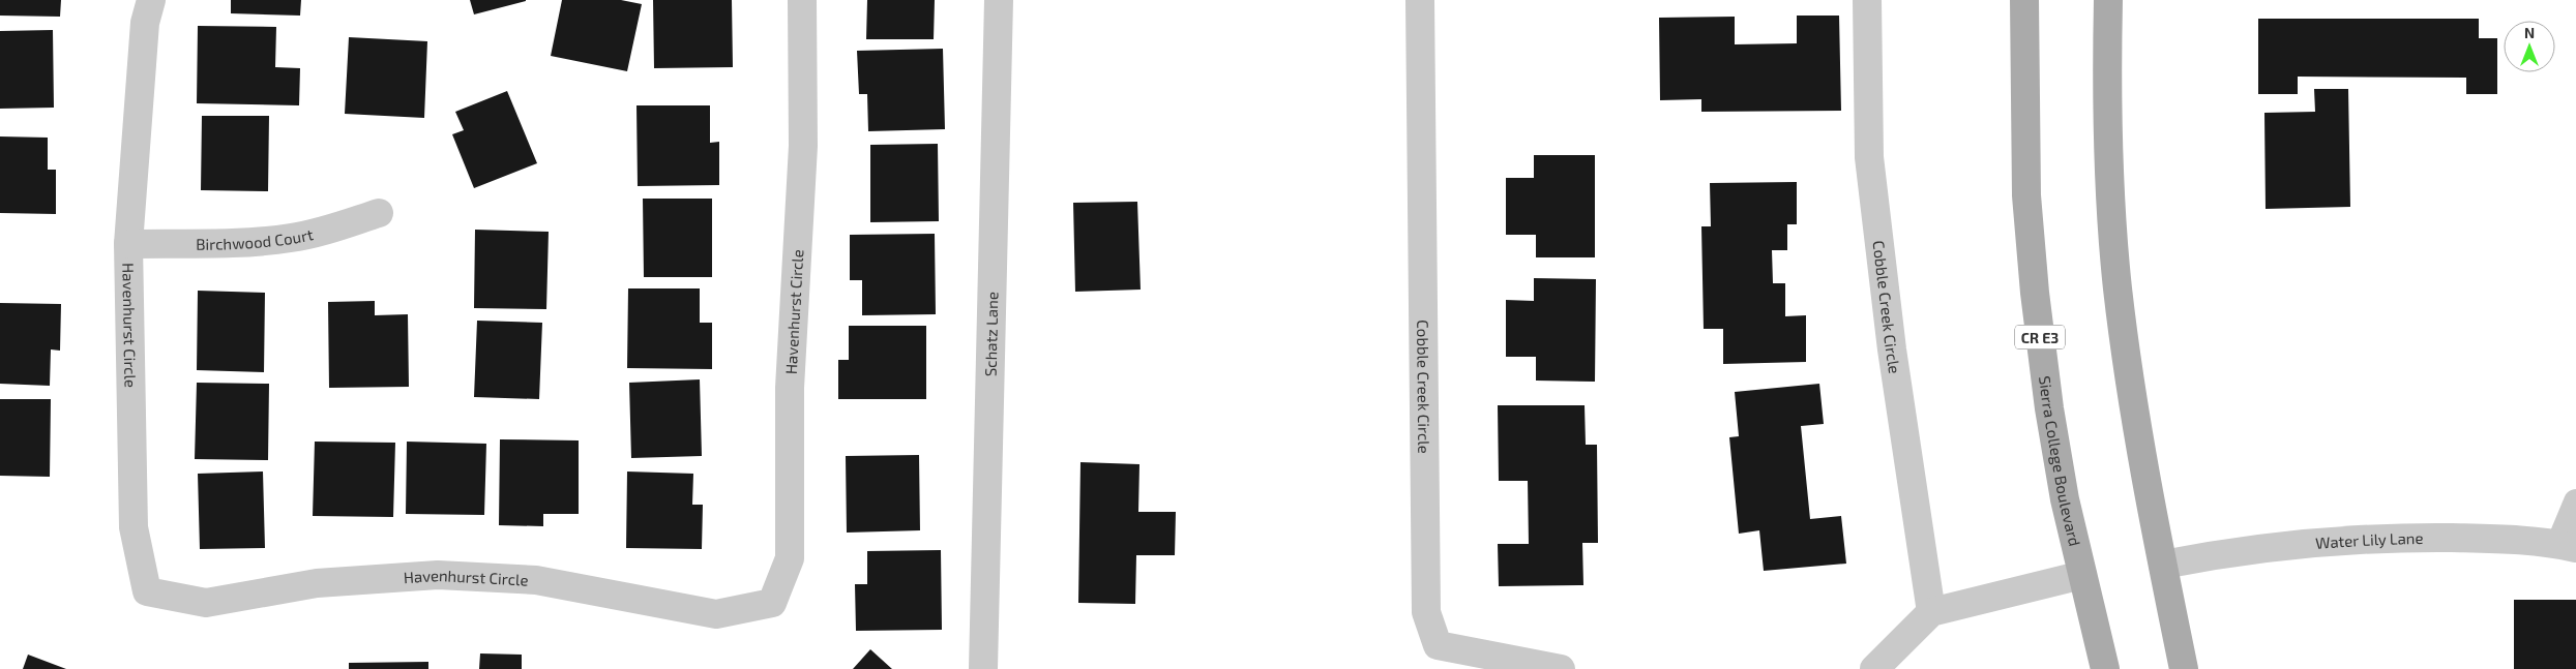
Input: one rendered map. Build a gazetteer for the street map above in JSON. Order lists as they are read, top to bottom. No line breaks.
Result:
{"streets":{"main road":["CR E3","Sierra College Boulevard"],"street":["Birchwood Court","Cobble Creek Circle","Havenhurst Circle","Schatz Lane","Water Lily Lane"]},"crossings":[["Birchwood Court","Havenhurst Circle"]],"north":"top"}
